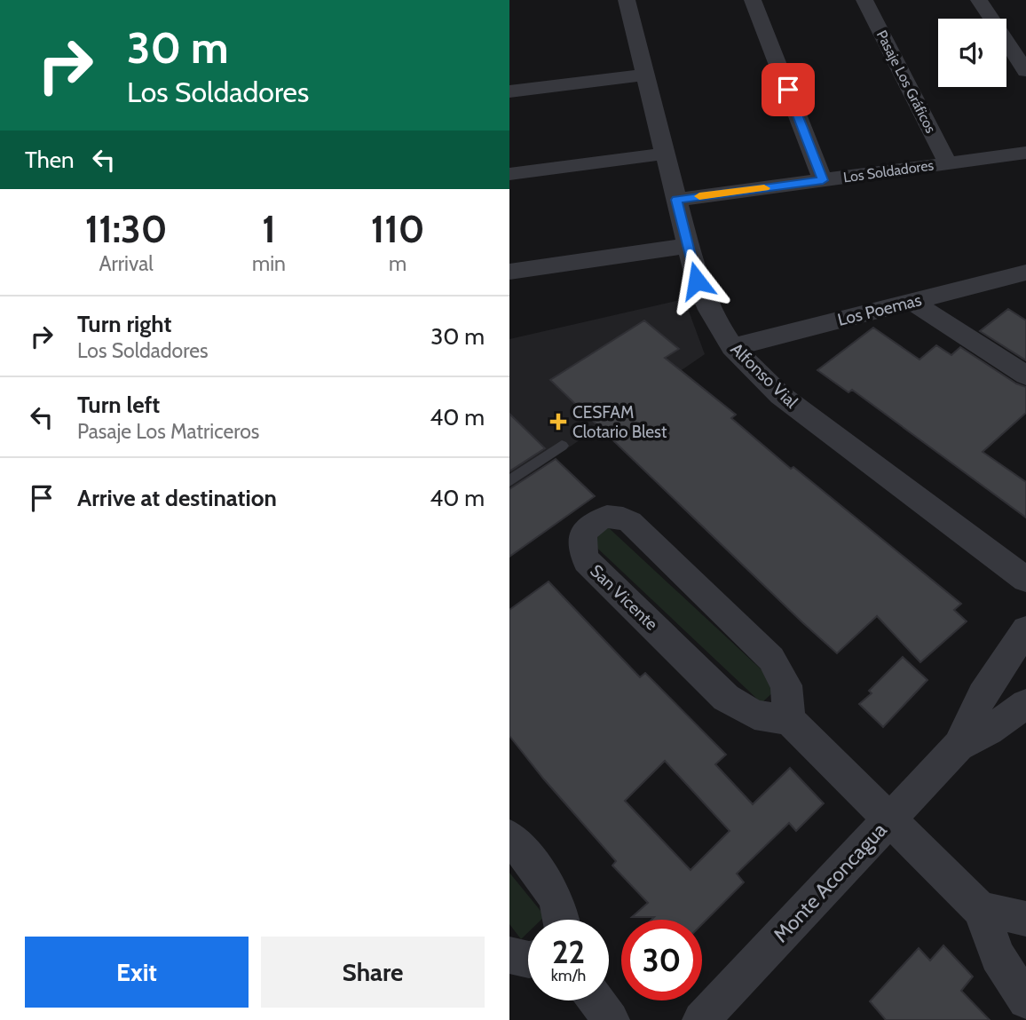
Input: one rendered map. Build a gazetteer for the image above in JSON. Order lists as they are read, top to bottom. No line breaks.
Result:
{"streets":{"street":["Pasaje Los Gráficos","Los Soldadores","Los Poemas","Alfonso Vial","San Vicente","Monte Aconcagua"]},"crossings":[["Pasaje Los Gráficos","Los Soldadores"],["Los Soldadores","Alfonso Vial"],["Los Poemas","Alfonso Vial"]],"places":{"health":["CESFAM Clotario Blest"]},"page":{"turn":["30 m","Los Soldadores"],"then":"Then","eta":["11:30","Arrival","1","min","110","m"],"list":[{"name":"Turn right","note":"Los Soldadores","value":"30 m"},{"name":"Turn left","note":"Pasaje Los Matriceros","value":"40 m"},{"name":"Arrive at destination","value":"40 m"}],"speed":"22 km/h","limit":"30","buttons":["Exit","Share"]}}
